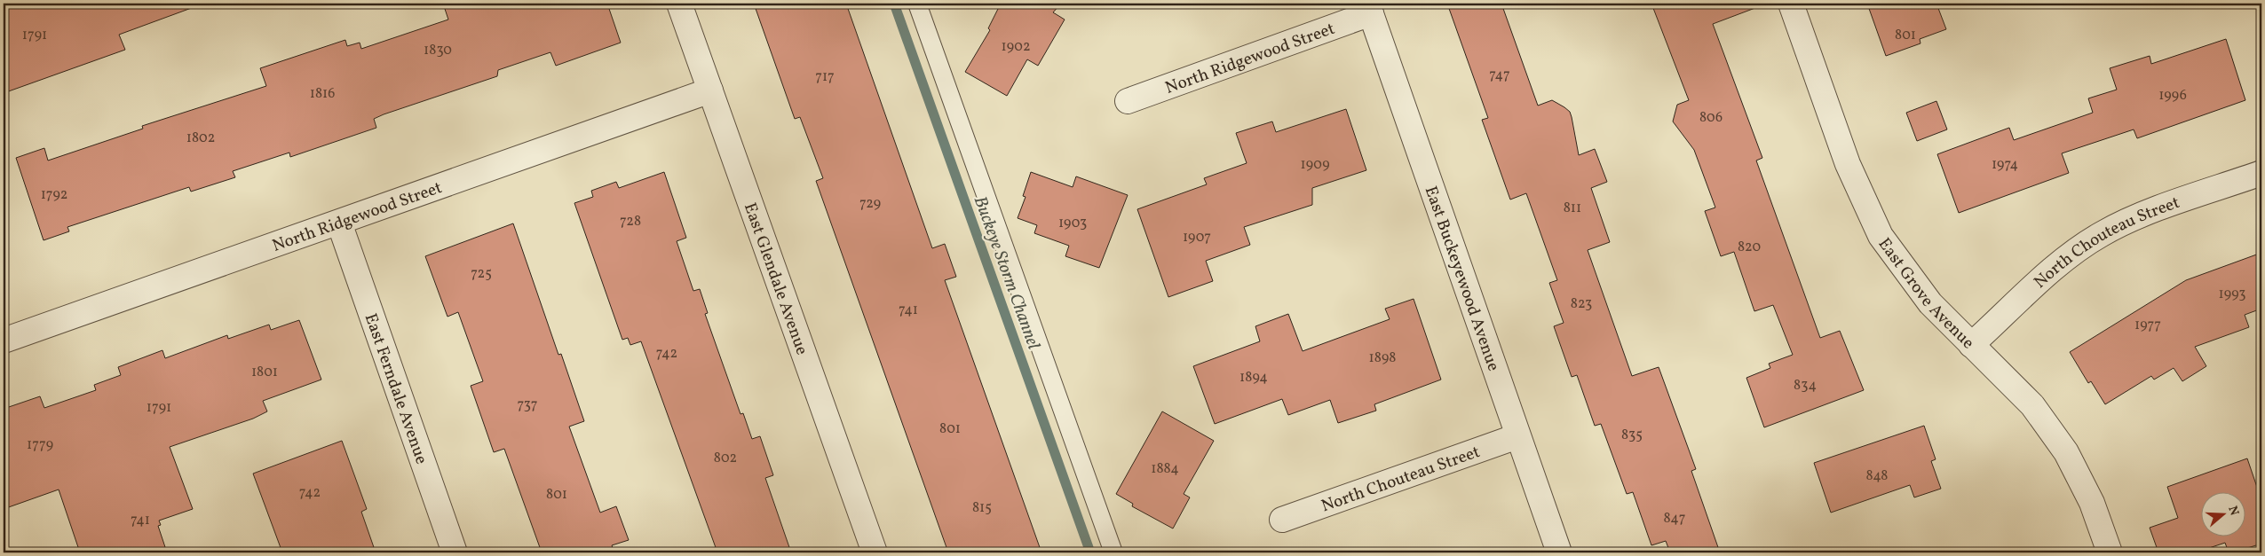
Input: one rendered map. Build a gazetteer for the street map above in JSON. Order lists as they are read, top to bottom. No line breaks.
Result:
{"streets":{"street":["North Ridgewood Street","North Chouteau Street","East Glendale Avenue","East Buckeyewood Avenue","East Grove Avenue","East Ferndale Avenue"]},"crossings":[["North Ridgewood Street","East Glendale Avenue"],["North Ridgewood Street","East Buckeyewood Avenue"],["North Ridgewood Street","East Ferndale Avenue"],["North Chouteau Street","East Buckeyewood Avenue"],["North Chouteau Street","East Grove Avenue"]],"water":["Buckeye Storm Channel"],"house_numbers":["1791","801","1902","1830","747","717","1816","1996","806","1802","1909","1974","1792","729","811","728","1903","1907","820","725","1993","823","741","1977","742","1898","1801","1894","834","737","1791","801","835","1779","802","1884","848","742","801","815","847","741"],"north":"right"}
